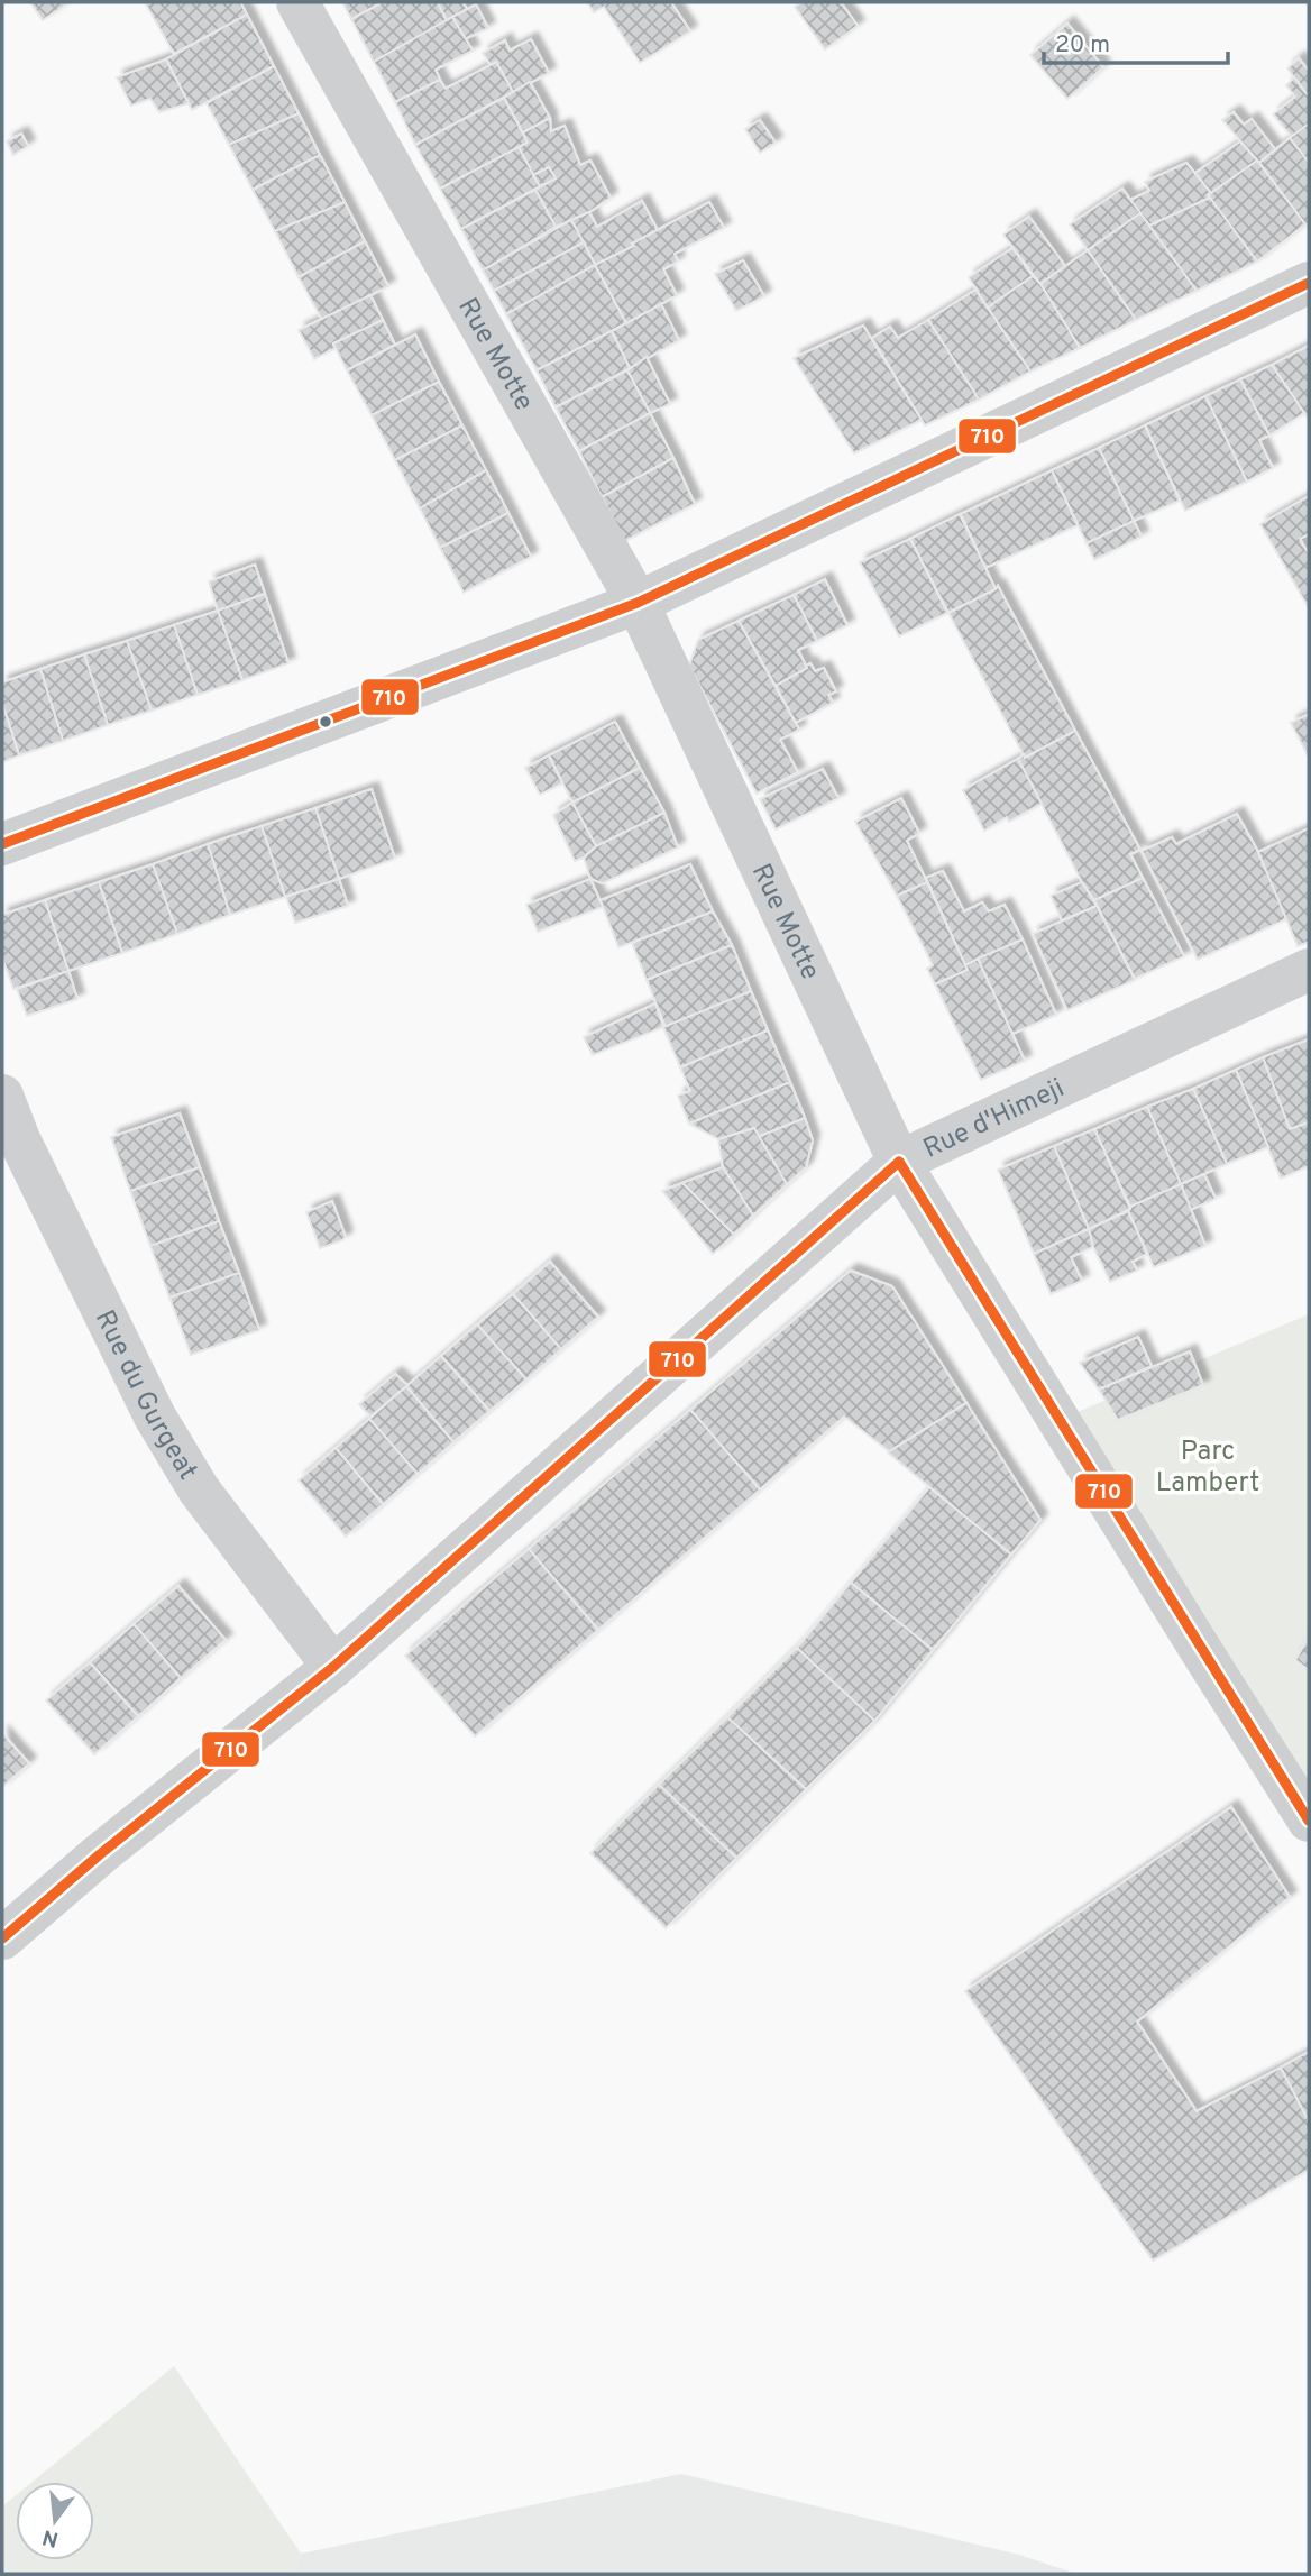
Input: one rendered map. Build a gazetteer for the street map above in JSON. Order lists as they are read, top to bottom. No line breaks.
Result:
{"streets":{"street":["Rue Motte","Rue d'Himeji","Rue du Gurgeat"]},"crossings":[["Rue Motte","Rue d'Himeji"],["Rue d'Himeji","Rue du Gurgeat"]],"parks":["Parc Lambert"],"lines":["transit line 710"],"scale_bar":"20 m","north":"bottom"}
